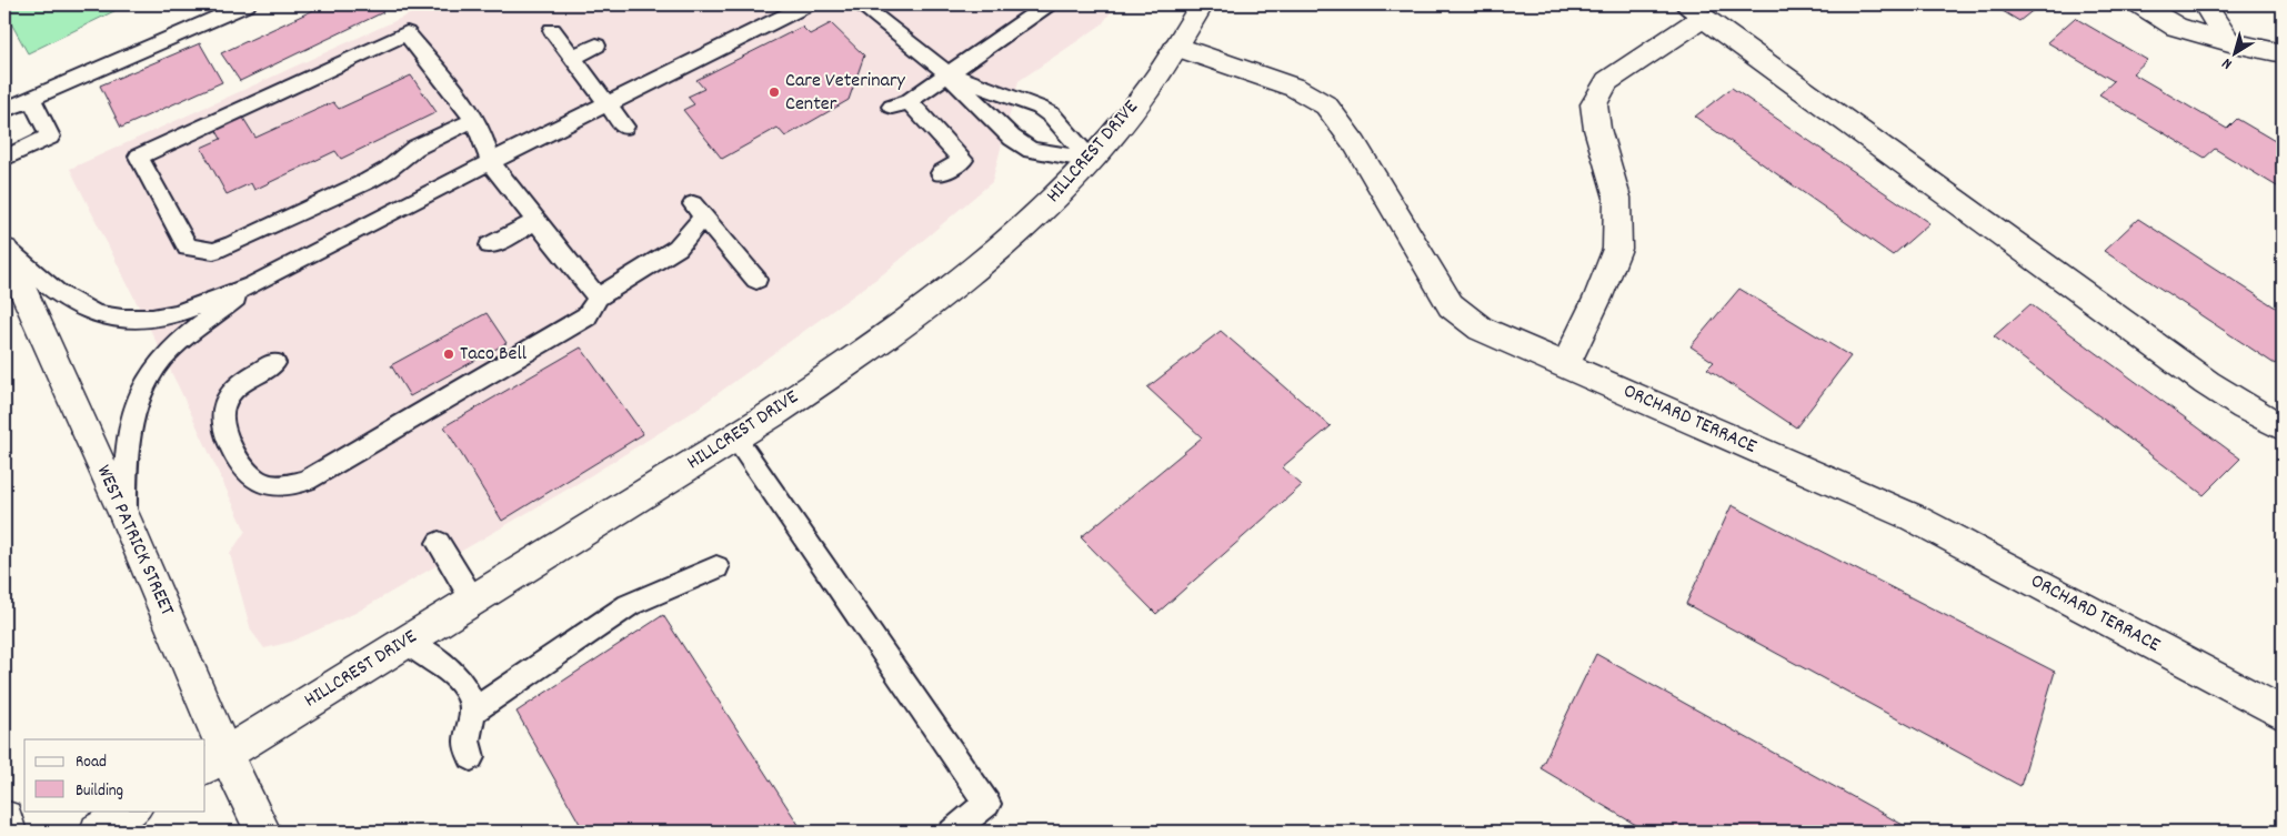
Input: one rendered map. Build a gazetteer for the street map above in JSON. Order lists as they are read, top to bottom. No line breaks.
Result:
{"streets":{"street":["HILLCREST DRIVE","ORCHARD TERRACE","WEST PATRICK STREET"]},"crossings":[["HILLCREST DRIVE","ORCHARD TERRACE"],["HILLCREST DRIVE","WEST PATRICK STREET"]],"places":["Care Veterinary Center","Taco Bell"],"legend":["Road","Building"],"north":"bottom left"}
